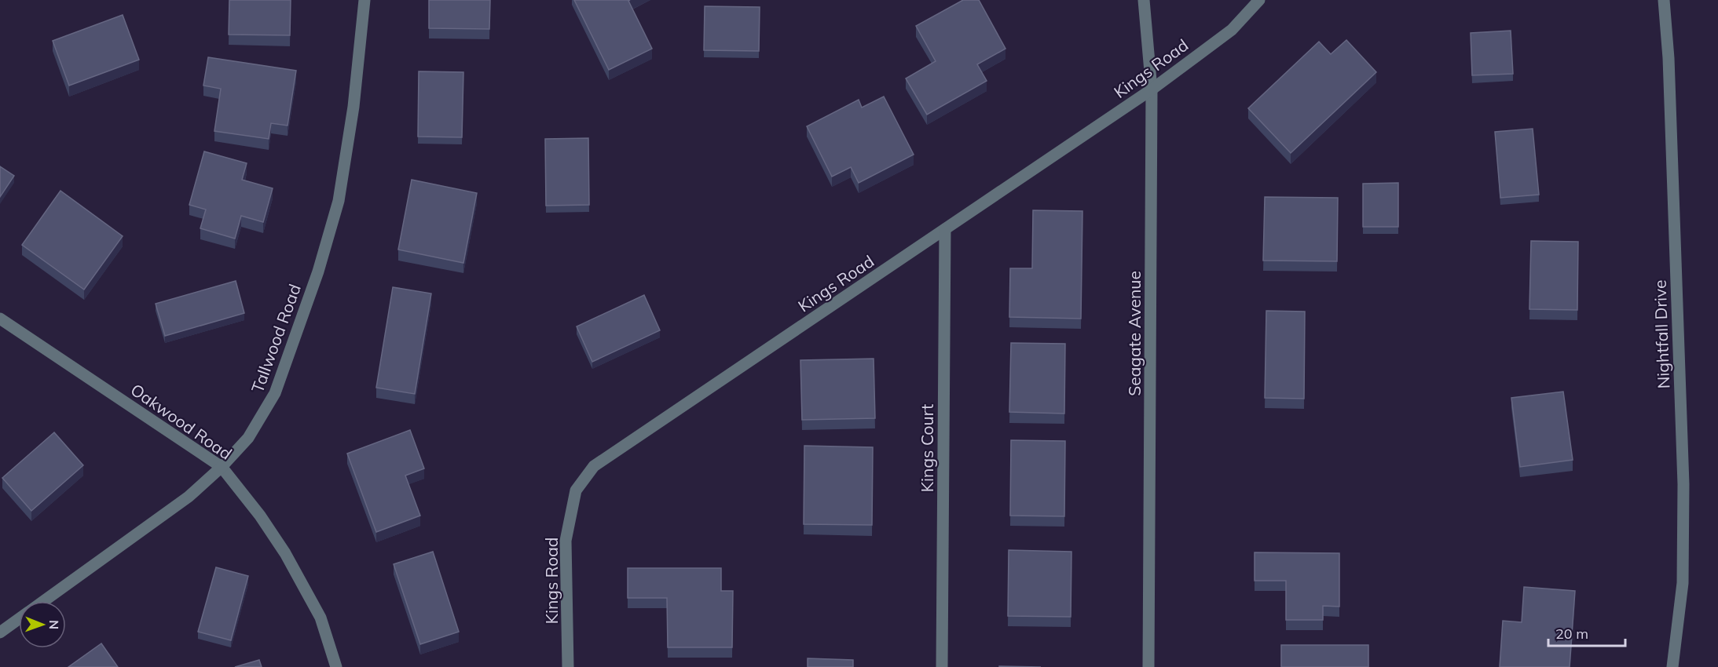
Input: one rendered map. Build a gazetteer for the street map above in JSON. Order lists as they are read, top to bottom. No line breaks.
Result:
{"streets":{"street":["Kings Road","Seagate Avenue","Nightfall Drive","Tallwood Road","Oakwood Road","Kings Court"]},"crossings":[["Kings Road","Seagate Avenue"],["Kings Road","Kings Court"],["Tallwood Road","Oakwood Road"]],"scale_bar":"20 m","north":"right"}
